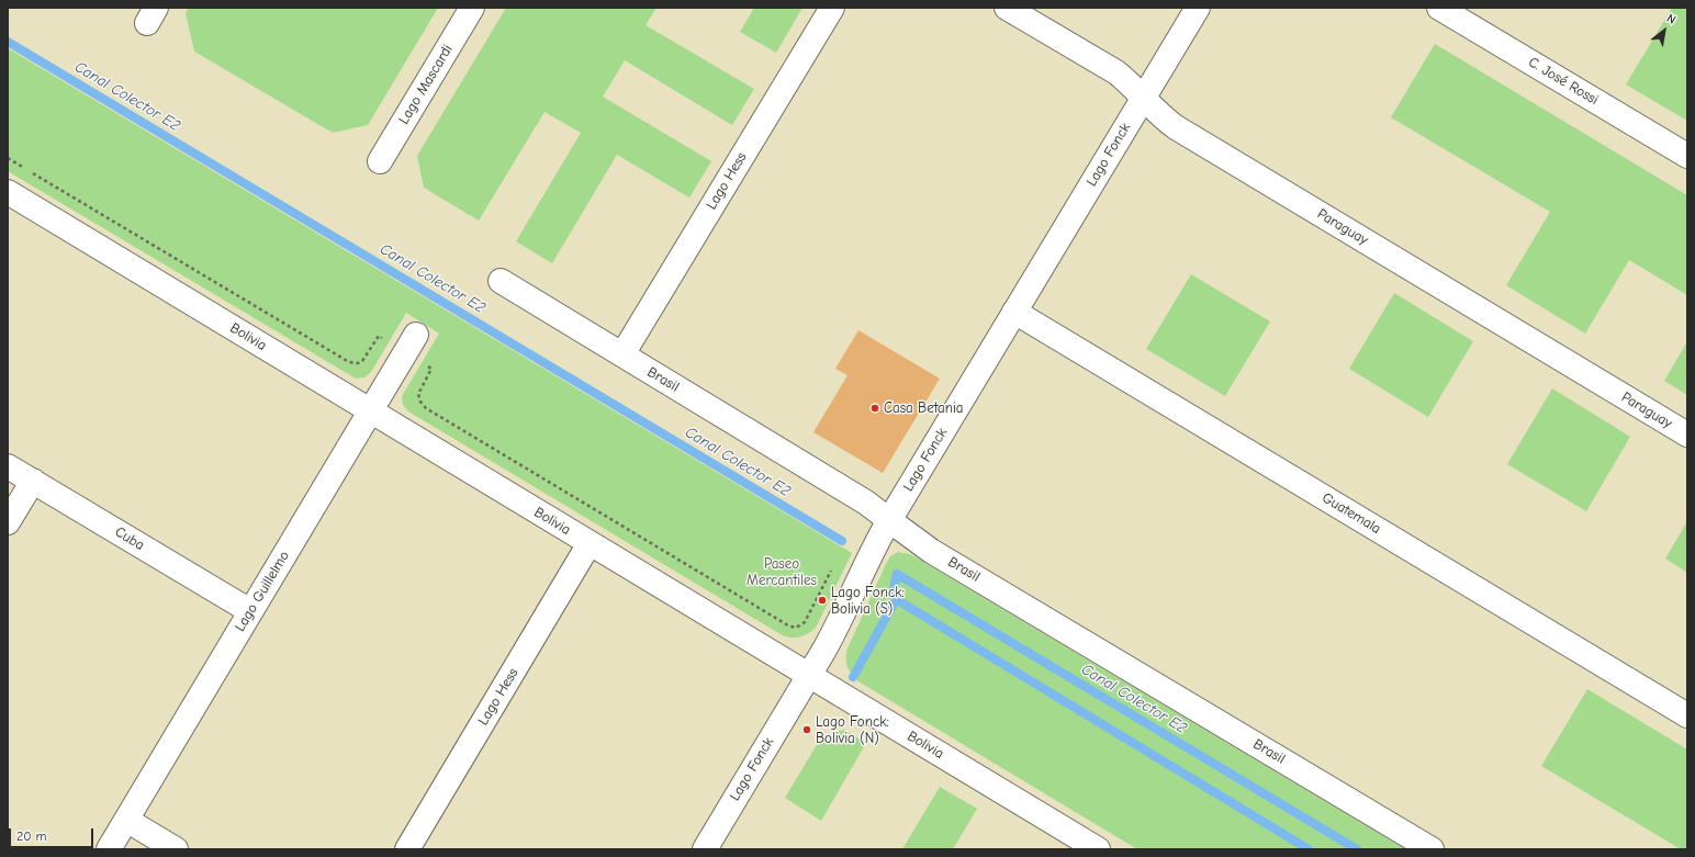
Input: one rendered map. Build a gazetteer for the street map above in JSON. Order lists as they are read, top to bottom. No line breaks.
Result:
{"streets":{"street":["C. José Rossi","Lago Mascardi","Lago Fonck","Lago Hess","Paraguay","Bolivia","Brasil","Guatemala","Cuba","Lago Guillelmo"]},"crossings":[["Lago Fonck","Paraguay"],["Lago Fonck","Bolivia"],["Lago Fonck","Brasil"],["Lago Fonck","Guatemala"],["Lago Hess","Bolivia"],["Lago Hess","Brasil"],["Bolivia","Lago Guillelmo"],["Cuba","Lago Guillelmo"]],"water":["Canal Colector E2"],"parks":["Paseo Mercantiles"],"places":["Casa Betania","Lago Fonck: Bolivia (S)","Lago Fonck: Bolivia (N)"],"scale_bar":"20 m","north":"top right"}
